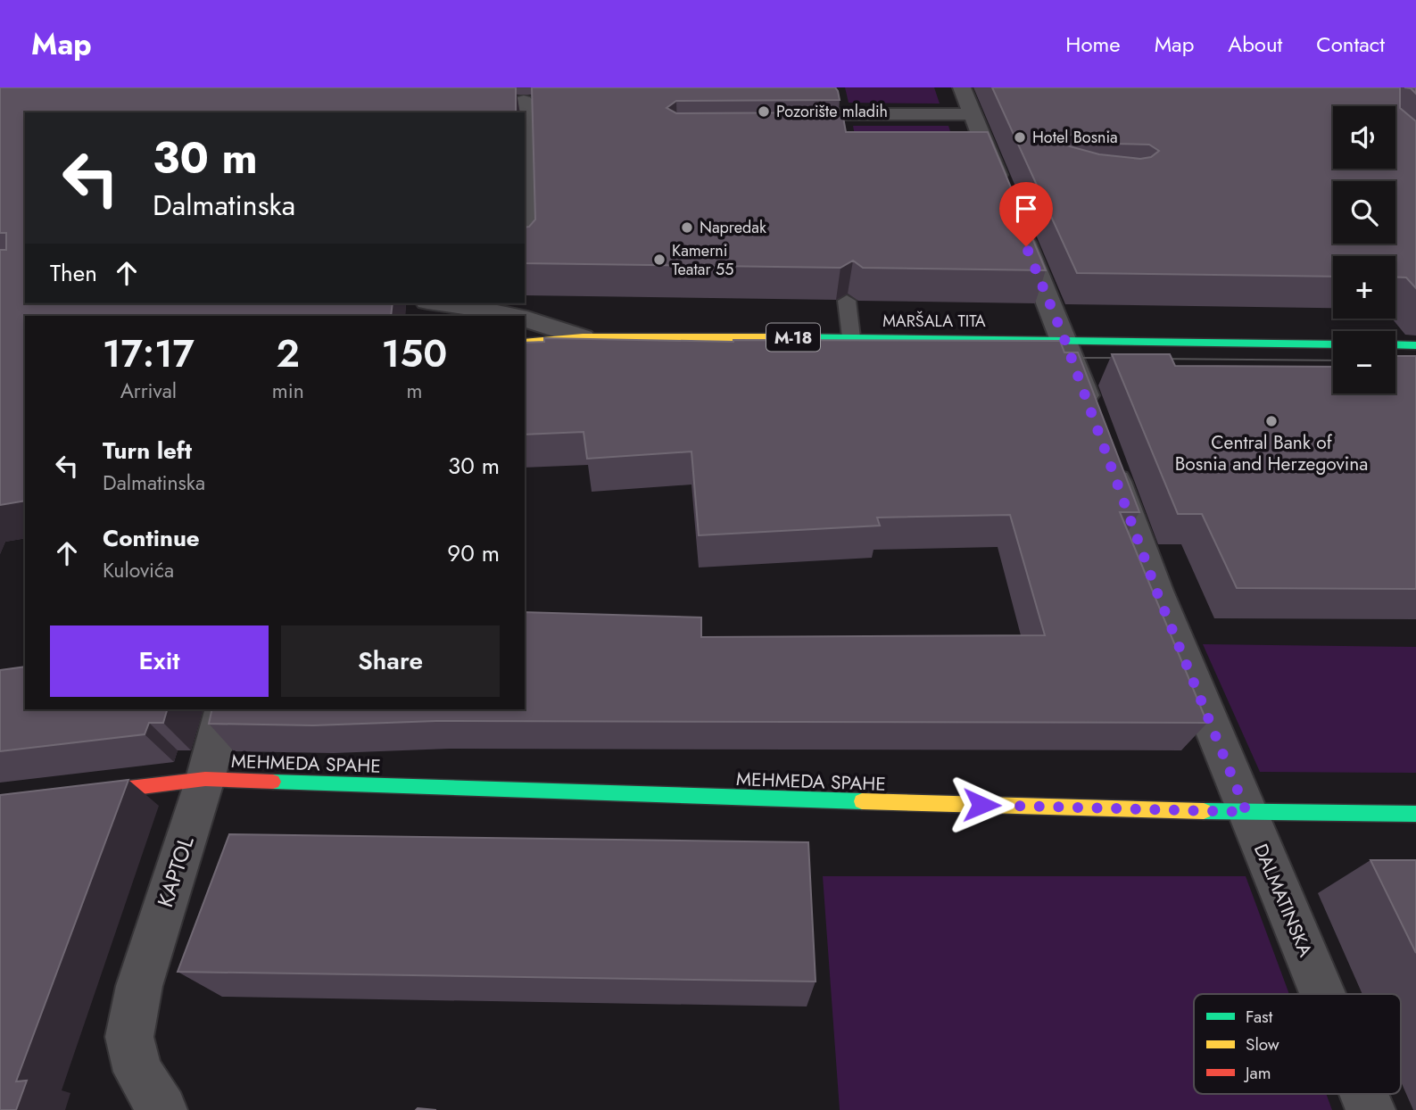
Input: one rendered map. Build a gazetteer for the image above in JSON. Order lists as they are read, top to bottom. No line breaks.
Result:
{"streets":{"street":["MARŠALA TITA","M-18","MEHMEDA SPAHE","KAPTOL","DALMATINSKA"]},"crossings":[["MARŠALA TITA","DALMATINSKA"],["MEHMEDA SPAHE","KAPTOL"],["MEHMEDA SPAHE","DALMATINSKA"]],"places":["Pozorište mladih","Hotel Bosnia","Napredak","Kamerni Teatar 55","Central Bank of Bosnia and Herzegovina"],"legend":["Fast","Slow","Jam"],"page":{"header":"Map","nav":["Home","Map","About","Contact"],"map_buttons":["+","−"],"turn":["30 m","Dalmatinska"],"then":"Then","eta":["17:17","Arrival","2","min","150","m"],"list":[{"name":"Turn left","note":"Dalmatinska","value":"30 m"},{"name":"Continue","note":"Kulovića","value":"90 m"}],"buttons":["Exit","Share"]}}
